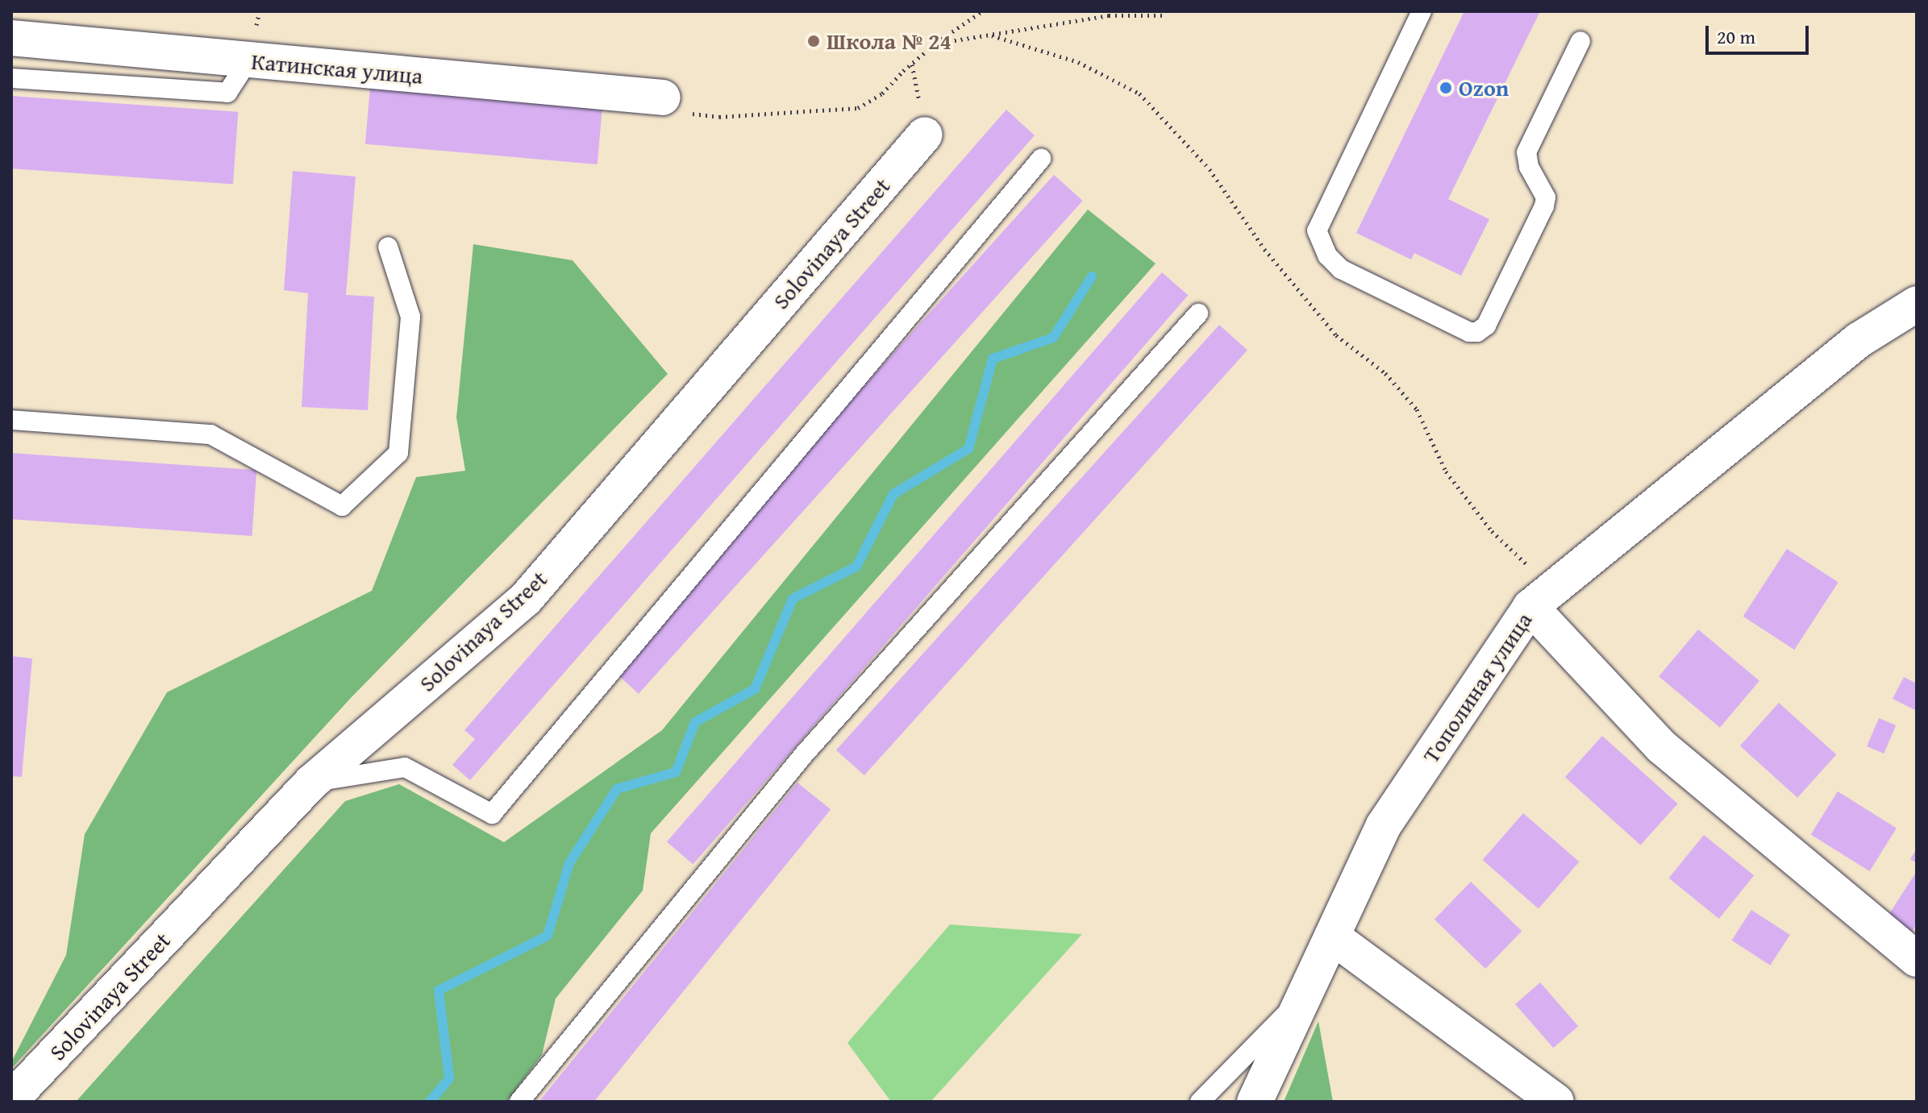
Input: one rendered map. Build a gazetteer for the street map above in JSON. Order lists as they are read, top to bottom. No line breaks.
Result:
{"streets":{"street":["Катинская улица","Solovinaya Street","Тополиная улица"]},"places":["Школа № 24","Ozon"],"scale_bar":"20 m"}
